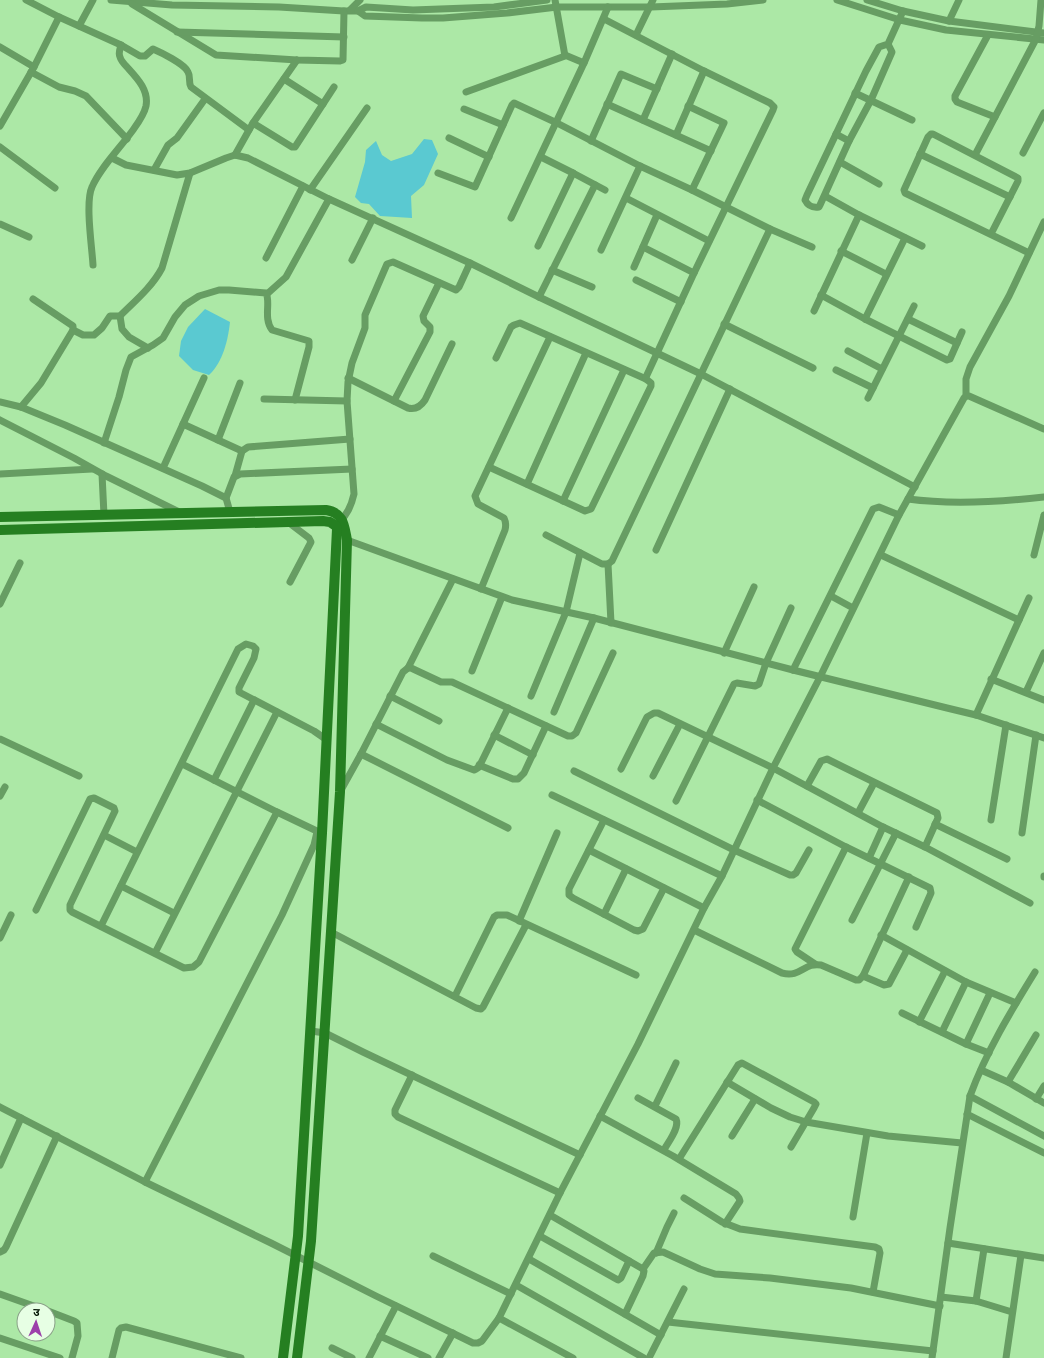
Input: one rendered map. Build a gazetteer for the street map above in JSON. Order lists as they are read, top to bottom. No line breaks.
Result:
{"north":"top"}
